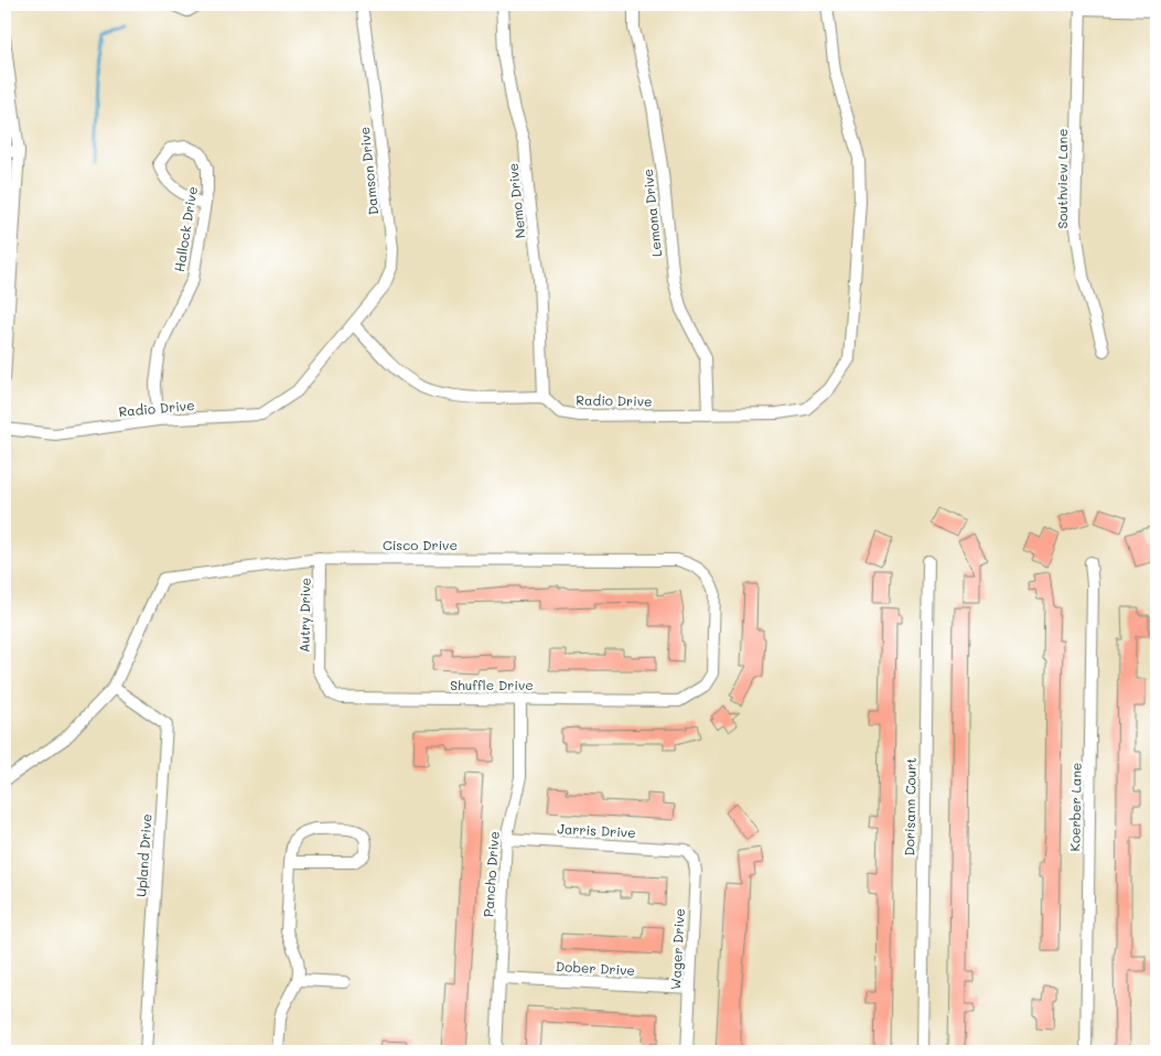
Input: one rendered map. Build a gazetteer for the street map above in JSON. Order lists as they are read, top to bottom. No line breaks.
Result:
{"streets":{"street":["Damson Drive","Southview Lane","Nemo Drive","Lemona Drive","Hallock Drive","Radio Drive","Cisco Drive","Autry Drive","Shuffle Drive","Dorisann Court","Koerber Lane","Jarris Drive","Upland Drive","Pancho Drive","Wager Drive","Dober Drive"]},"crossings":[["Damson Drive","Radio Drive"],["Nemo Drive","Radio Drive"],["Lemona Drive","Radio Drive"],["Hallock Drive","Radio Drive"],["Cisco Drive","Autry Drive"],["Cisco Drive","Shuffle Drive"],["Cisco Drive","Upland Drive"],["Autry Drive","Shuffle Drive"],["Shuffle Drive","Pancho Drive"],["Jarris Drive","Pancho Drive"],["Jarris Drive","Wager Drive"],["Pancho Drive","Dober Drive"],["Wager Drive","Dober Drive"]]}
